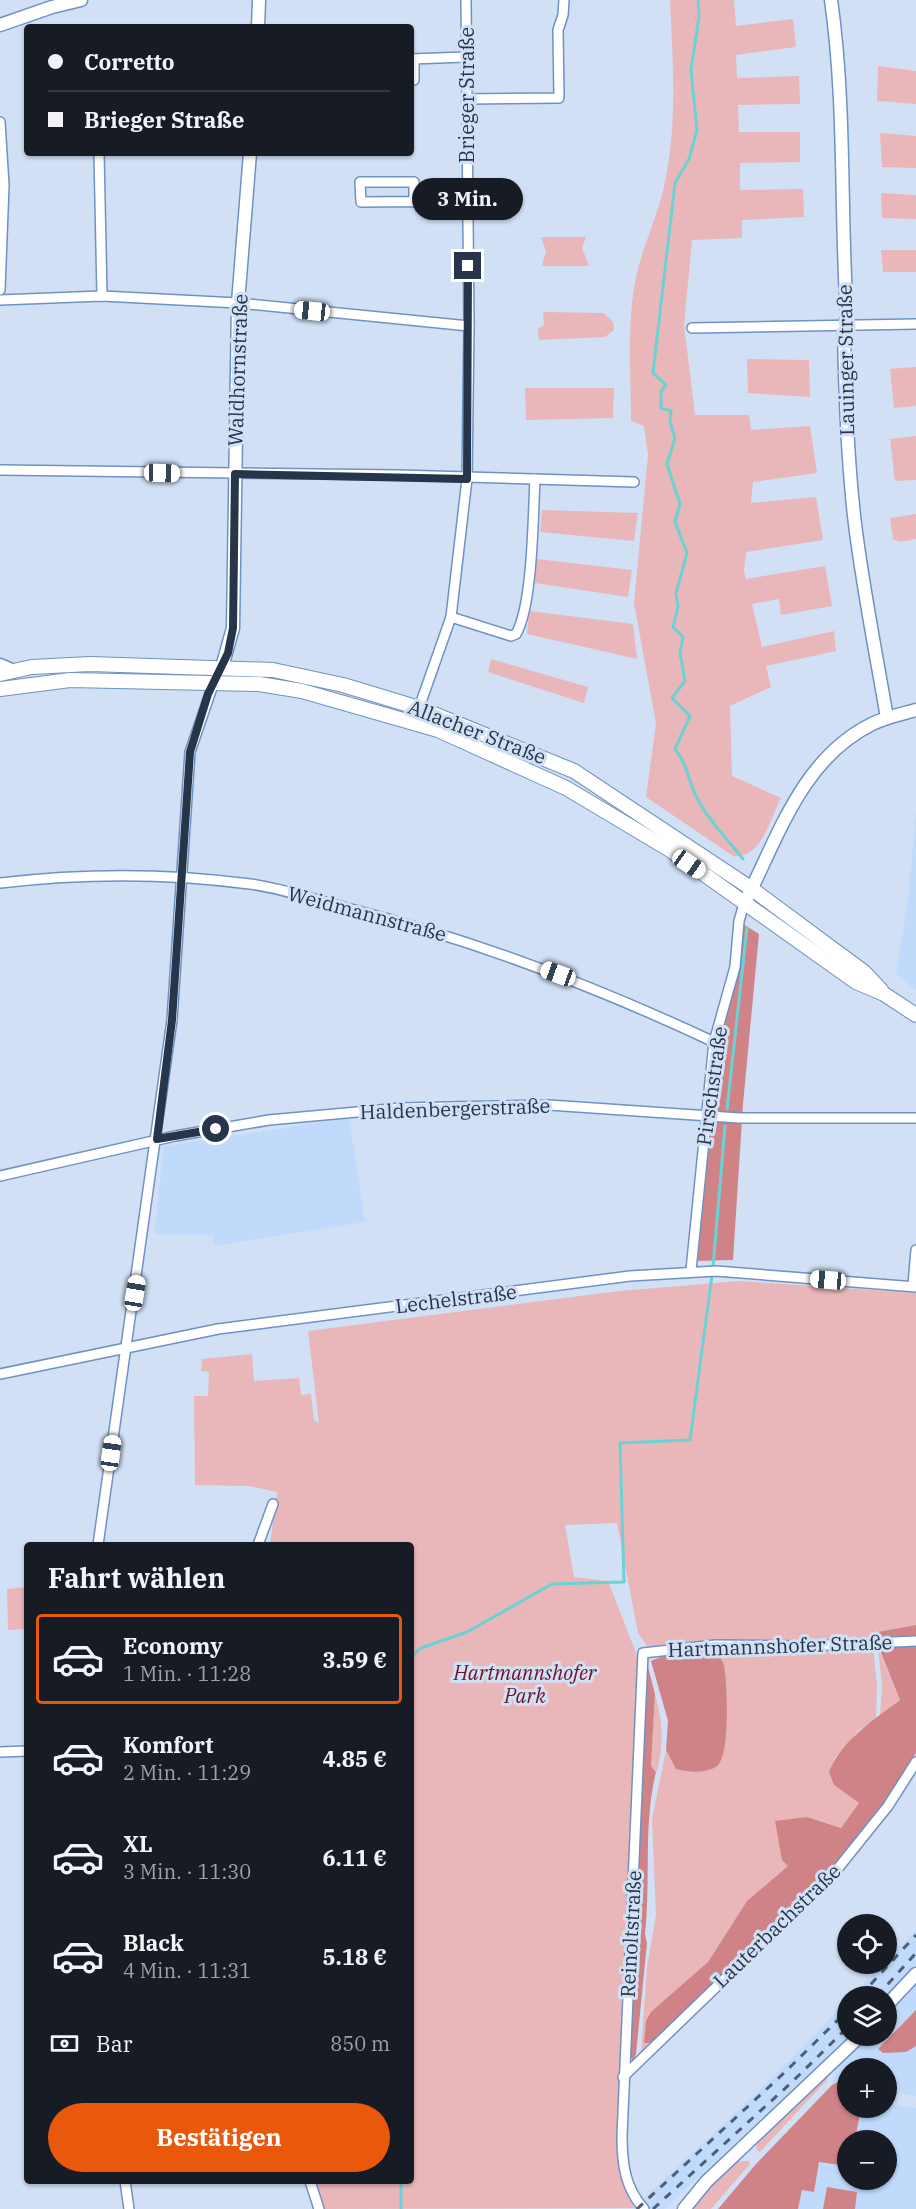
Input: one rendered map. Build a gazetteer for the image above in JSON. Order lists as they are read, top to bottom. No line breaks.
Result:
{"streets":{"main road":["Allacher Straße"],"street":["Brieger Straße","Lauinger Straße","Waldhornstraße","Weidmannstraße","Pirschstraße","Haldenbergerstraße","Lechelstraße","Hartmannshofer Straße","Lauterbachstraße","Reinoltstraße"]},"crossings":[["Brieger Straße","Allacher Straße"],["Waldhornstraße","Allacher Straße"],["Waldhornstraße","Weidmannstraße"],["Waldhornstraße","Haldenbergerstraße"],["Waldhornstraße","Lechelstraße"],["Allacher Straße","Pirschstraße"],["Weidmannstraße","Pirschstraße"],["Pirschstraße","Haldenbergerstraße"],["Pirschstraße","Lechelstraße"],["Hartmannshofer Straße","Reinoltstraße"],["Lauterbachstraße","Reinoltstraße"]],"parks":["Hartmannshofer Park"],"page":{"banner":["Corretto","Brieger Straße"],"bubble":"3 Min.","heading":"Fahrt wählen","list":[{"name":"Economy","note":"1 Min. · 11:28","value":"3.59 €"},{"name":"Komfort","note":"2 Min. · 11:29","value":"4.85 €"},{"name":"XL","note":"3 Min. · 11:30","value":"6.11 €"},{"name":"Black","note":"4 Min. · 11:31","value":"5.18 €"}],"map_buttons":["+","−"],"pay":["Bar","850 m"],"buttons":"Bestätigen"}}
